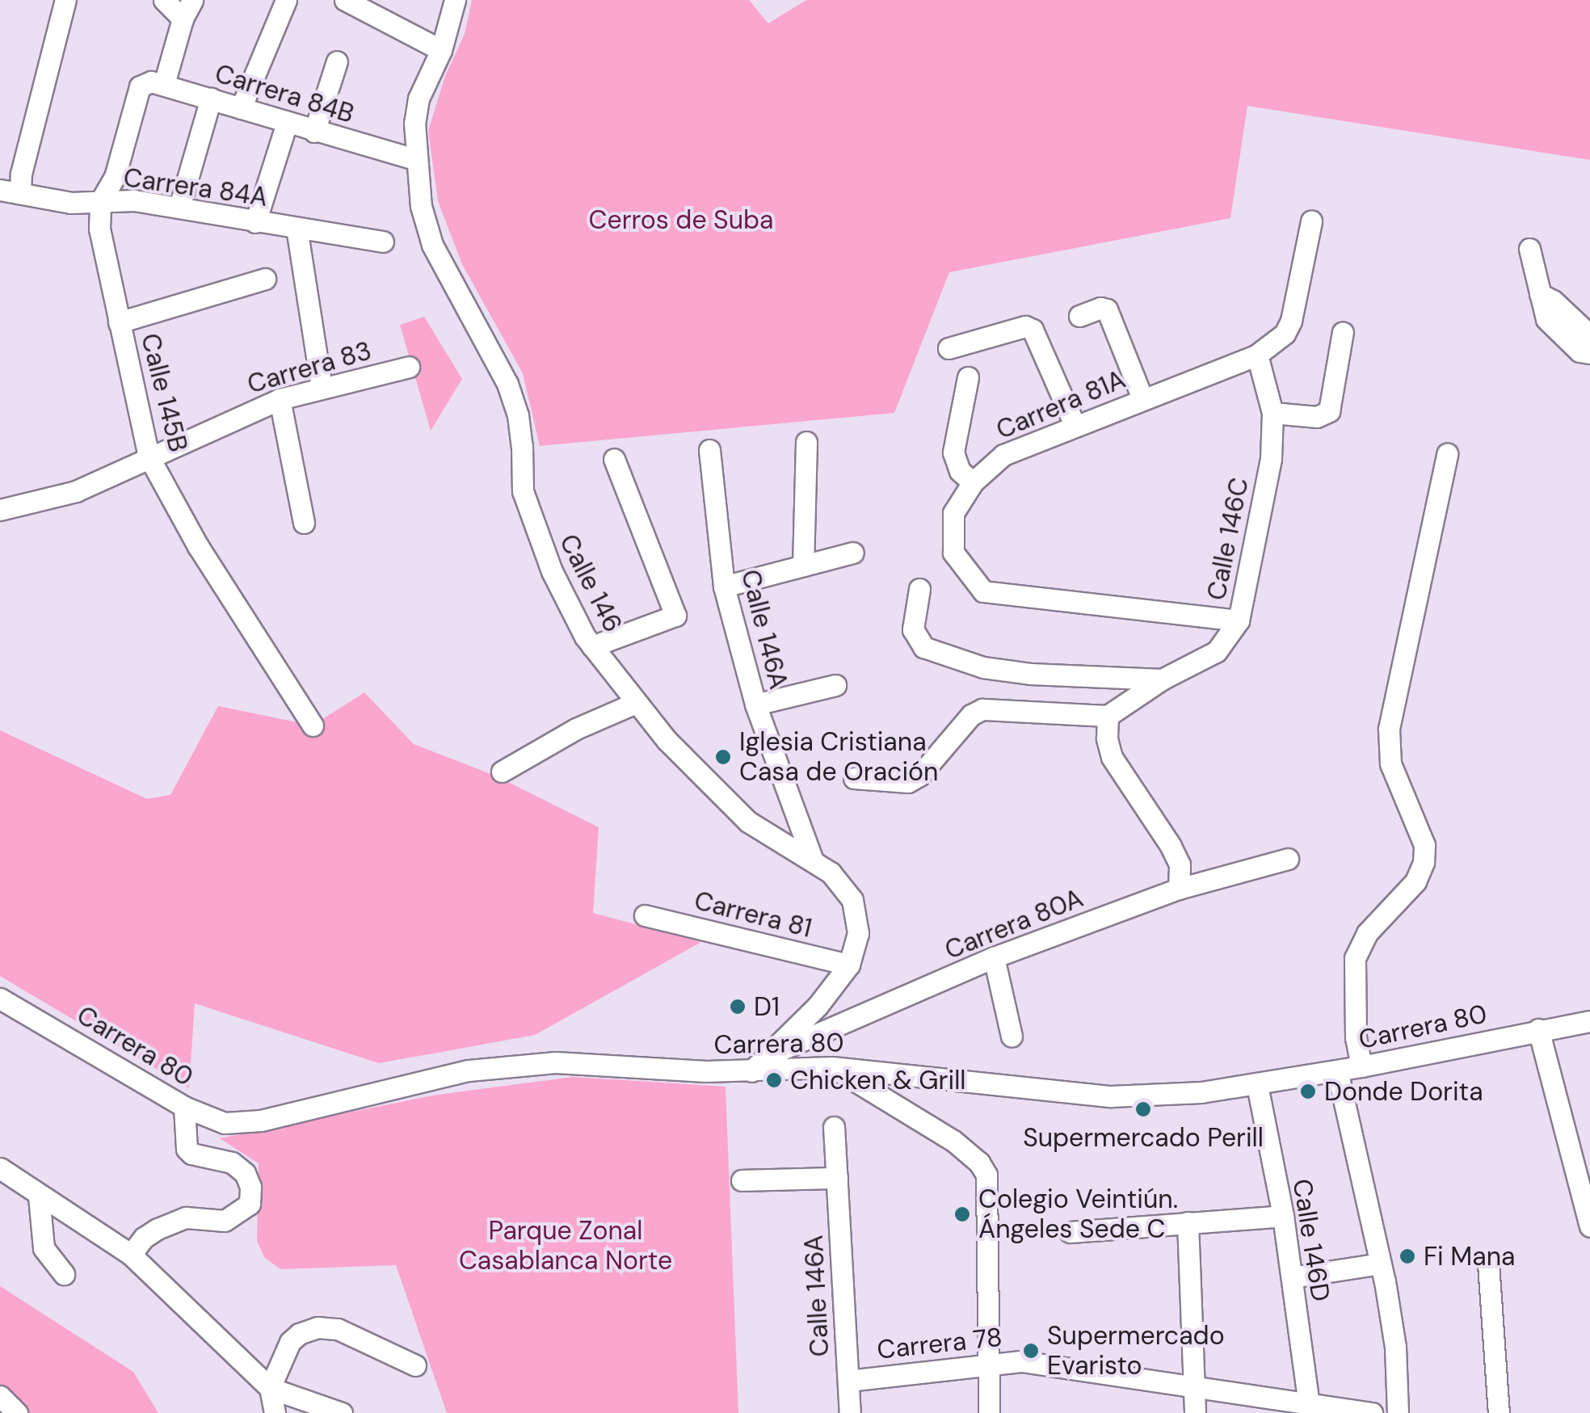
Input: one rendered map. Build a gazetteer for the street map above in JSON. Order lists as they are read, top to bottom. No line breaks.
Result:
{"streets":{"street":["Carrera 84B","Carrera 84A","Carrera 83","Calle 145B","Carrera 81A","Calle 146C","Calle 146","Calle 146A","Carrera 81","Carrera 80A","Carrera 80","Calle 146D","Carrera 78"]},"crossings":[["Carrera 84B","Calle 145B"],["Carrera 84B","Calle 146"],["Carrera 84A","Calle 145B"],["Carrera 83","Calle 145B"],["Carrera 81A","Calle 146C"],["Calle 146","Calle 146A"],["Calle 146","Carrera 81"],["Calle 146","Carrera 80A"],["Calle 146","Carrera 80"],["Calle 146A","Carrera 78"],["Carrera 80","Calle 146D"],["Calle 146D","Carrera 78"]],"parks":["Cerros de Suba","Parque Zonal Casablanca Norte"],"places":["Iglesia Cristiana Casa de Oración","D1","Chicken & Grill","Donde Dorita","Supermercado Perill","Colegio Veintiún. Ángeles Sede C","Fi Mana","Supermercado Evaristo"]}
